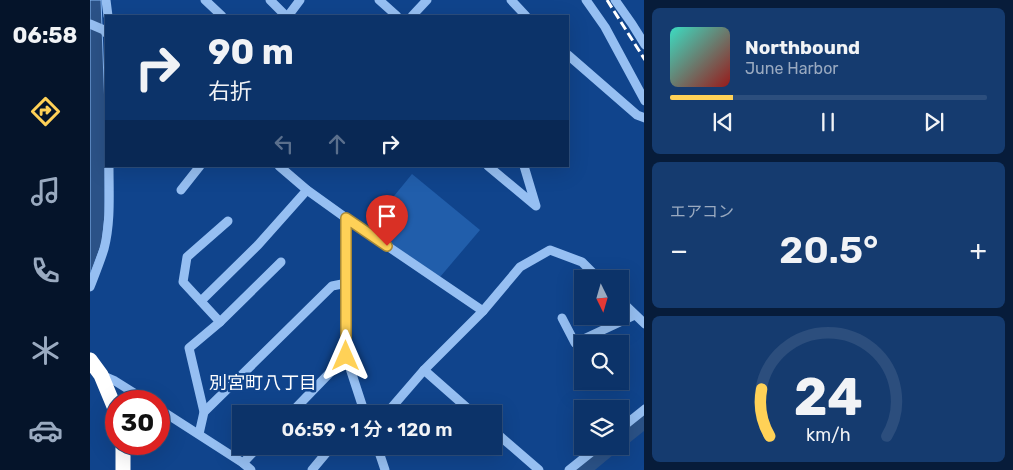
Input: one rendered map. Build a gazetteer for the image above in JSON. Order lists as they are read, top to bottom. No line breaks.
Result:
{"districts":["別宮町八丁目"],"north":"bottom","page":{"tabs":"06:58","turn":["90 m","右折"],"song":["Northbound","June Harbor"],"tile":"エアコン","heat":["−","20.5°","+"],"limit":"30","trip":"06:59 · 1 分 · 120 m","gauge":["24","km/h"]}}
